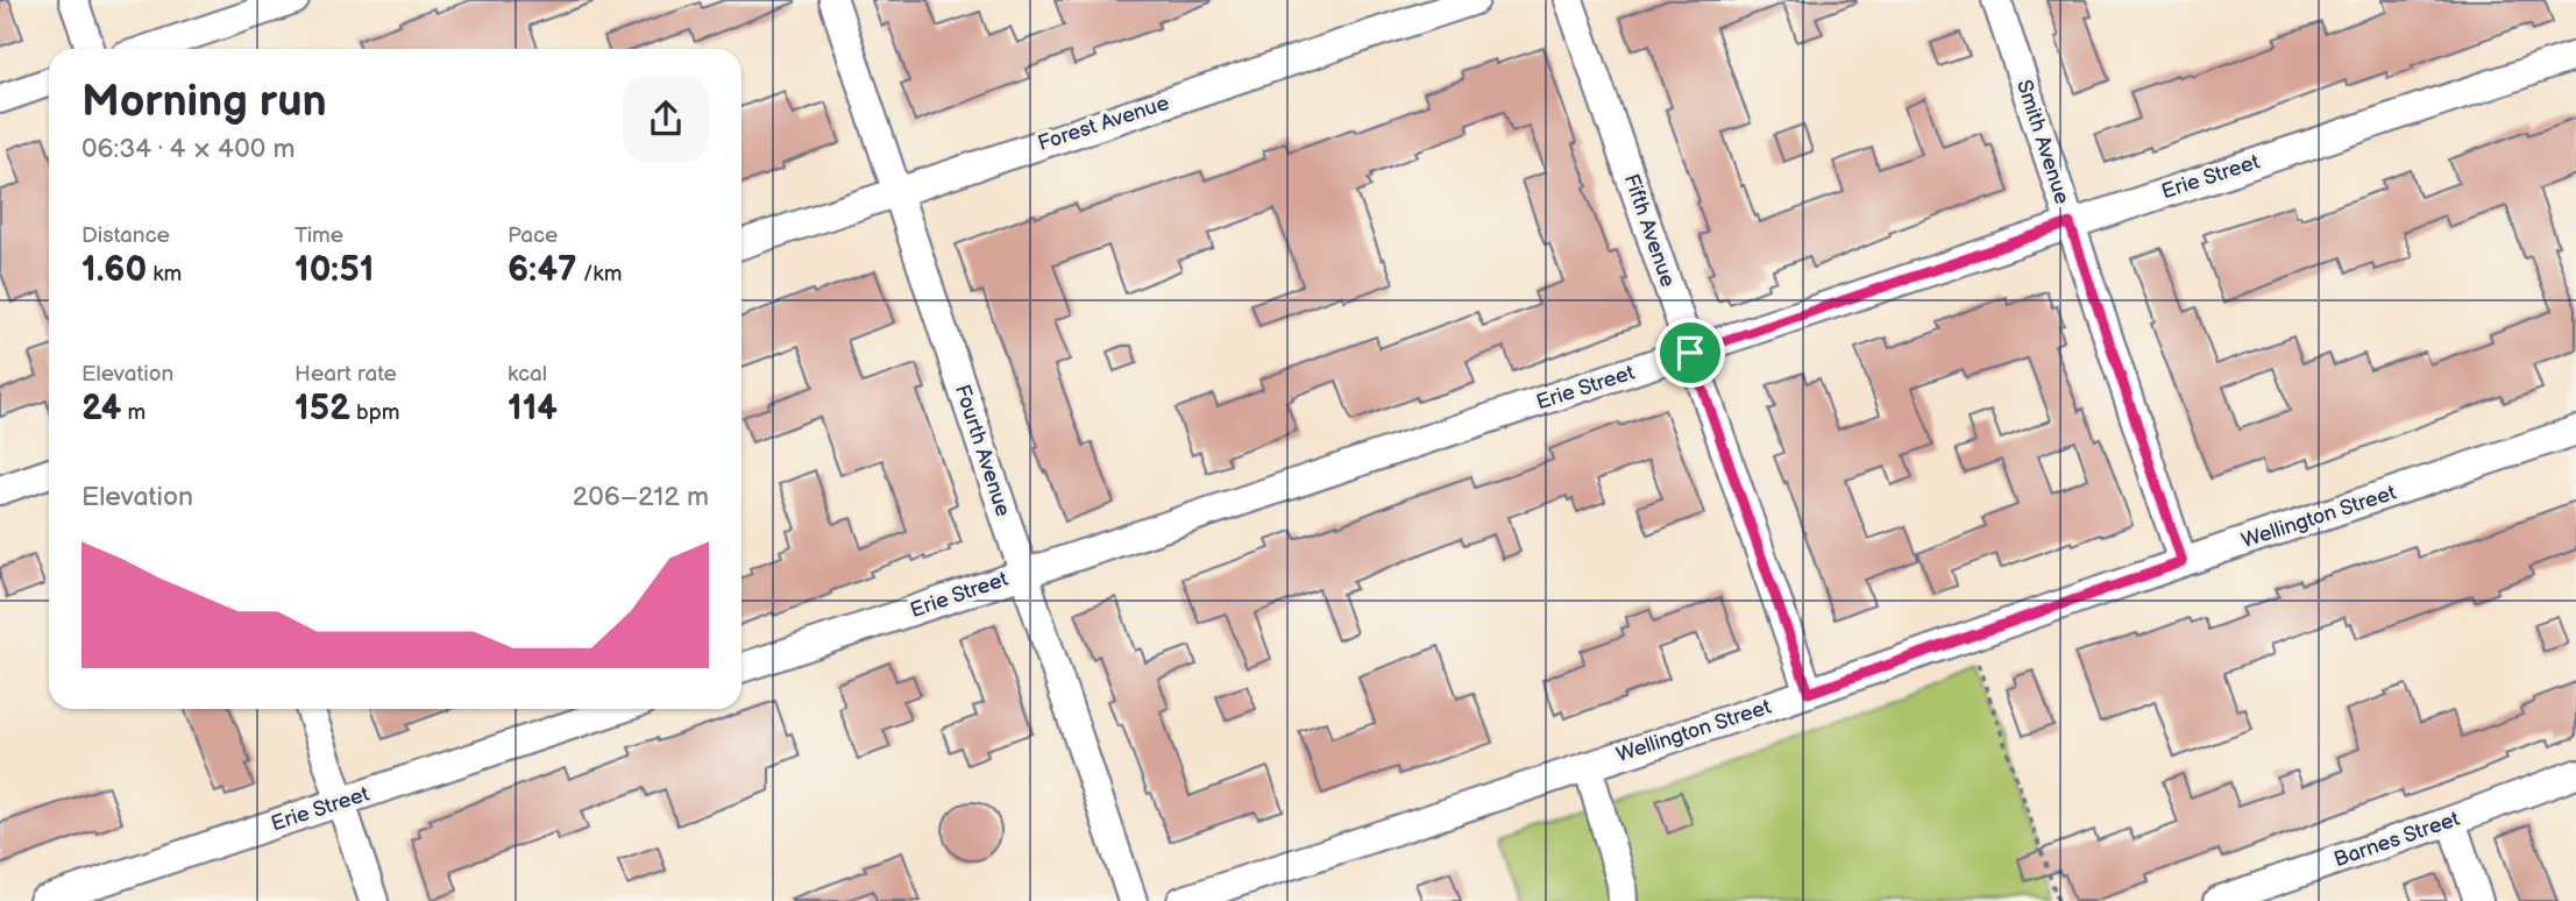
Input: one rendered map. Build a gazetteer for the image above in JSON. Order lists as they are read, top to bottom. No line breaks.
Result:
{"streets":{"street":["Forest Avenue","Smith Avenue","Erie Street","Fifth Avenue","Fourth Avenue","Wellington Street","Barnes Street"]},"crossings":[["Forest Avenue","Fourth Avenue"],["Smith Avenue","Erie Street"],["Smith Avenue","Wellington Street"],["Erie Street","Fifth Avenue"],["Erie Street","Fourth Avenue"],["Fifth Avenue","Wellington Street"]],"page":{"heading":["Morning run","06:34 · 4 × 400 m"],"stats":[["Distance","1.60 km"],["Time","10:51"],["Pace","6:47 /km"],["Elevation","24 m"],["Heart rate","152 bpm"],["kcal","114"]],"chart":["Elevation","206–212 m"]}}
